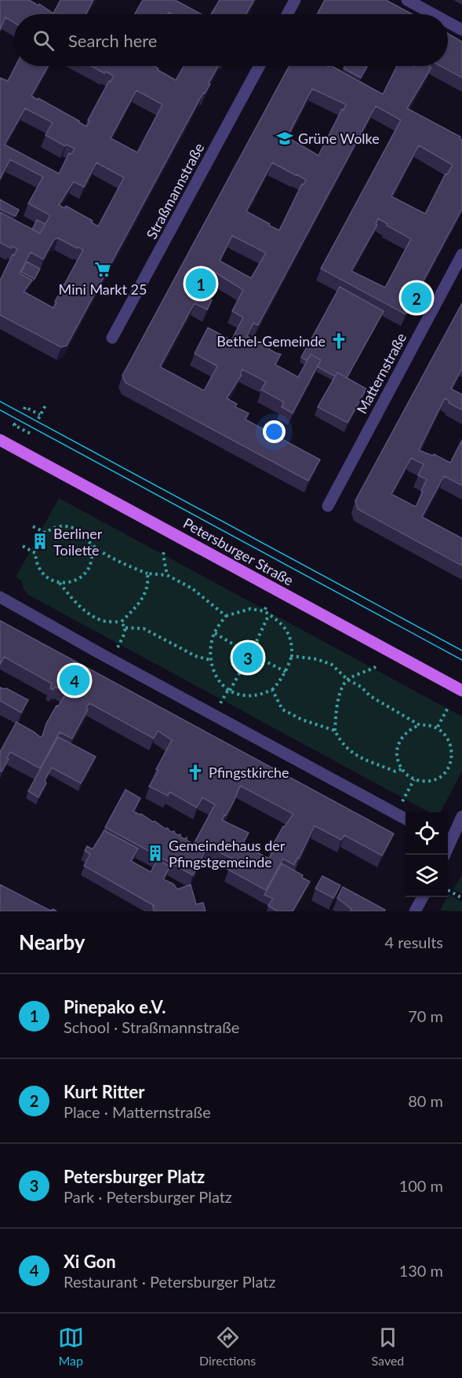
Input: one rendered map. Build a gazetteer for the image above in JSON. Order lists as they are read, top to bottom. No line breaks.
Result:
{"streets":{"main road":["Petersburger Straße"],"street":["Straßmannstraße","Matternstraße"]},"places":{"school or university":["Grüne Wolke"],"supermarket":["Mini Markt 25"],"church":["Bethel-Gemeinde","Pfingstkirche"],"building":["Berliner Toilette","Gemeindehaus der Pfingstgemeinde"]},"page":{"search":"Search here","pins":["1","2","3","4"],"heading":["Nearby","4 results"],"list":[{"mark":"1","name":"Pinepako e.V.","note":"School · Straßmannstraße","value":"70 m"},{"mark":"2","name":"Kurt Ritter","note":"Place · Matternstraße","value":"80 m"},{"mark":"3","name":"Petersburger Platz","note":"Park · Petersburger Platz","value":"100 m"},{"mark":"4","name":"Xi Gon","note":"Restaurant · Petersburger Platz","value":"130 m"}],"nav":["Map","Directions","Saved"]}}
